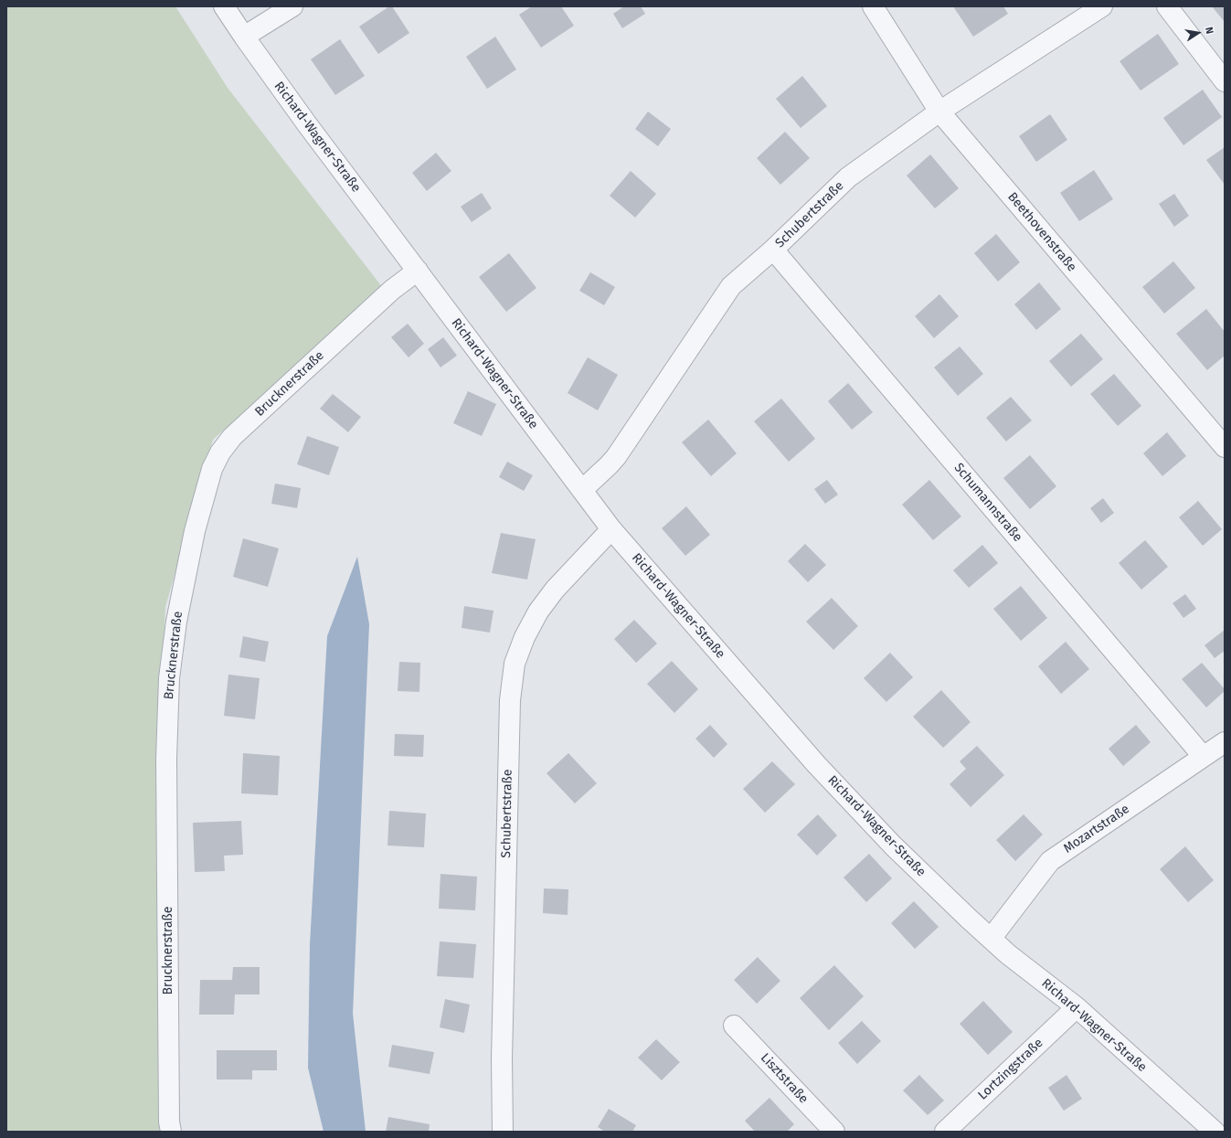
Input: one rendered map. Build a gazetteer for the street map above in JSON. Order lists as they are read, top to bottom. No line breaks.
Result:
{"streets":{"street":["Richard-Wagner-Straße","Schubertstraße","Beethovenstraße","Brucknerstraße","Schumannstraße","Mozartstraße","Lortzingstraße","Lisztstraße"]},"crossings":[["Richard-Wagner-Straße","Schubertstraße"],["Richard-Wagner-Straße","Brucknerstraße"],["Richard-Wagner-Straße","Mozartstraße"],["Richard-Wagner-Straße","Lortzingstraße"],["Schubertstraße","Beethovenstraße"],["Schubertstraße","Schumannstraße"],["Schumannstraße","Mozartstraße"]],"north":"right"}
